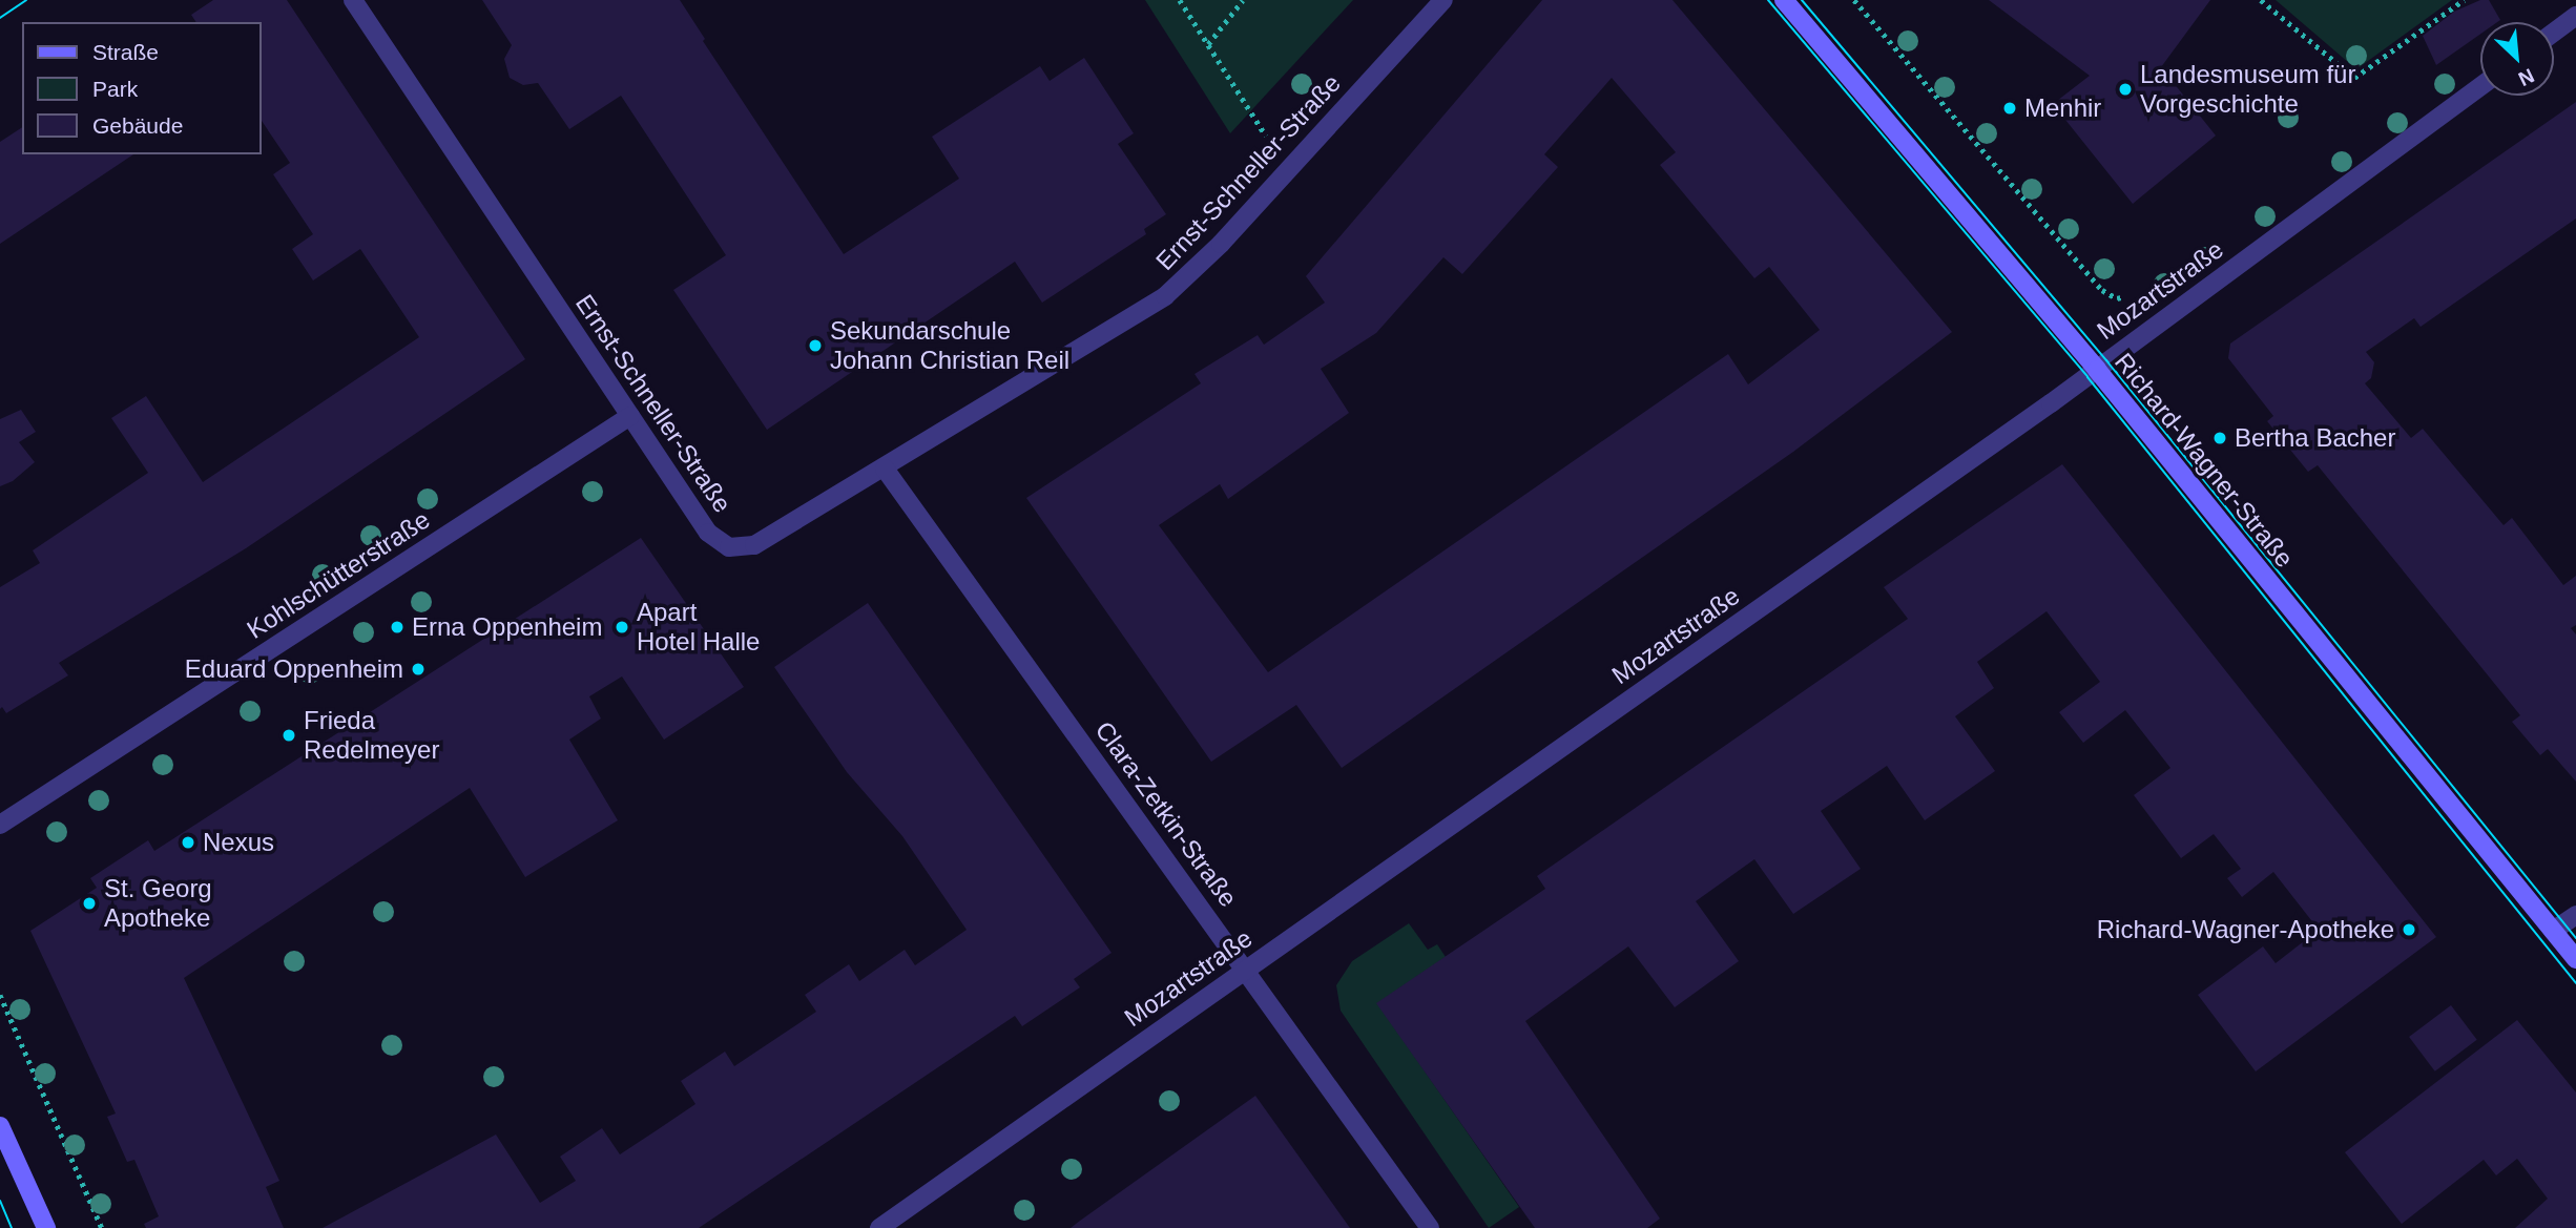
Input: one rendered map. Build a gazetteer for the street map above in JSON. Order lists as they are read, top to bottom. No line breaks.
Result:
{"streets":{"street":["Ernst-Schneller-Straße","Mozartstraße","Richard-Wagner-Straße","Kohlschütterstraße","Clara-Zetkin-Straße"]},"crossings":[["Ernst-Schneller-Straße","Kohlschütterstraße"],["Ernst-Schneller-Straße","Clara-Zetkin-Straße"],["Mozartstraße","Richard-Wagner-Straße"],["Mozartstraße","Clara-Zetkin-Straße"]],"places":["Landesmuseum für Vorgeschichte","Menhir","Sekundarschule Johann Christian Reil","Bertha Bacher","Erna Oppenheim","Apart Hotel Halle","Eduard Oppenheim","Frieda Redelmeyer","Nexus","St. Georg Apotheke","Richard-Wagner-Apotheke"],"legend":["Straße","Park","Gebäude"],"north":"bottom right"}
